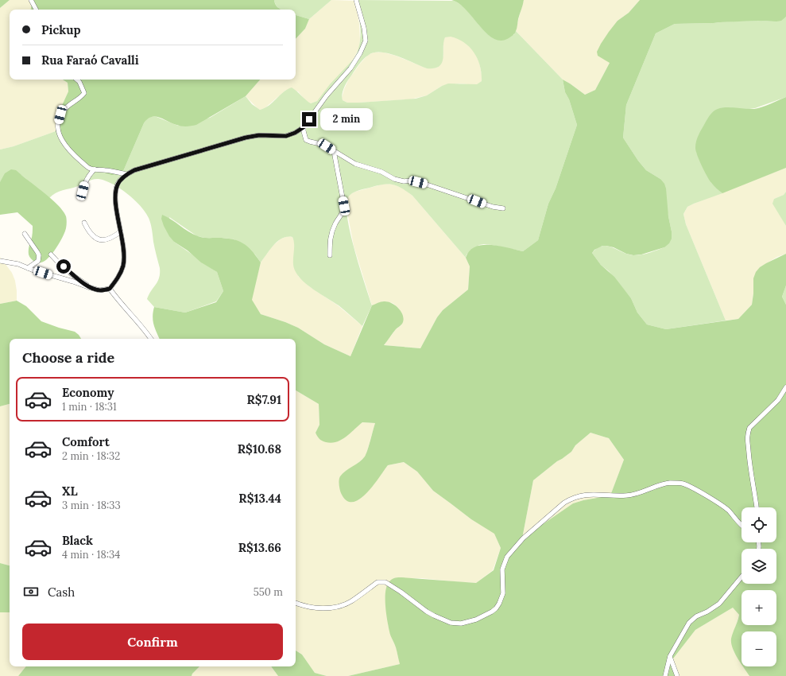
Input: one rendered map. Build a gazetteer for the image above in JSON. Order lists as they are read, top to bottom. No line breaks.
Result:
{"page":{"banner":["Pickup","Rua Faraó Cavalli"],"bubble":"2 min","heading":"Choose a ride","list":[{"name":"Economy","note":"1 min · 18:31","value":"R$7.91"},{"name":"Comfort","note":"2 min · 18:32","value":"R$10.68"},{"name":"XL","note":"3 min · 18:33","value":"R$13.44"},{"name":"Black","note":"4 min · 18:34","value":"R$13.66"}],"map_buttons":["+","−"],"pay":["Cash","550 m"],"buttons":"Confirm"}}
